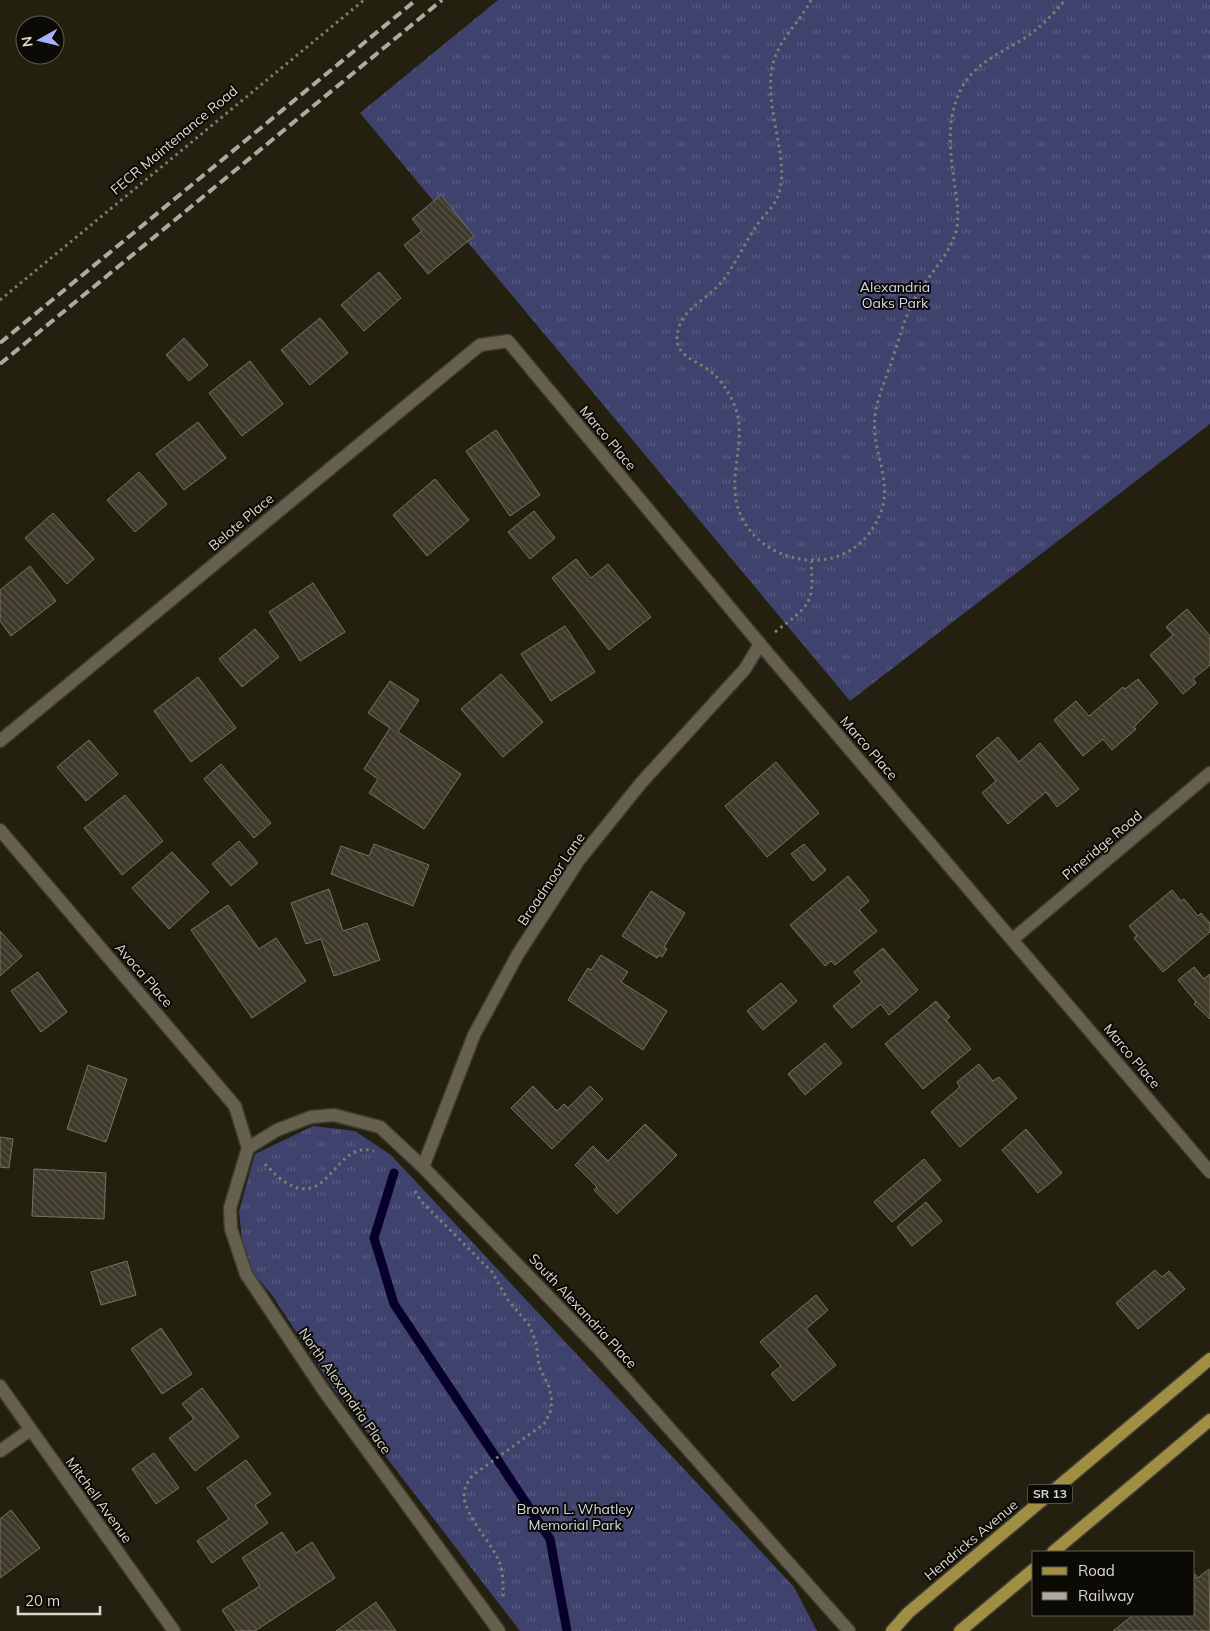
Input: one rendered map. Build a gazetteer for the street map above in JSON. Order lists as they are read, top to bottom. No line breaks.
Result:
{"streets":{"main road":["SR 13","Hendricks Avenue"],"street":["Marco Place","Belote Place","Pineridge Road","Broadmoor Lane","Avoca Place","South Alexandria Place","North Alexandria Place","Mitchell Avenue"],"path":["FECR Maintenance Road"]},"crossings":[["Marco Place","Belote Place"],["Marco Place","Pineridge Road"],["Marco Place","Broadmoor Lane"],["Broadmoor Lane","South Alexandria Place"],["Avoca Place","South Alexandria Place"],["Avoca Place","North Alexandria Place"],["South Alexandria Place","North Alexandria Place"]],"parks":["Alexandria Oaks Park","Brown L. Whatley Memorial Park"],"legend":["Road","Railway"],"scale_bar":"20 m","north":"left"}
